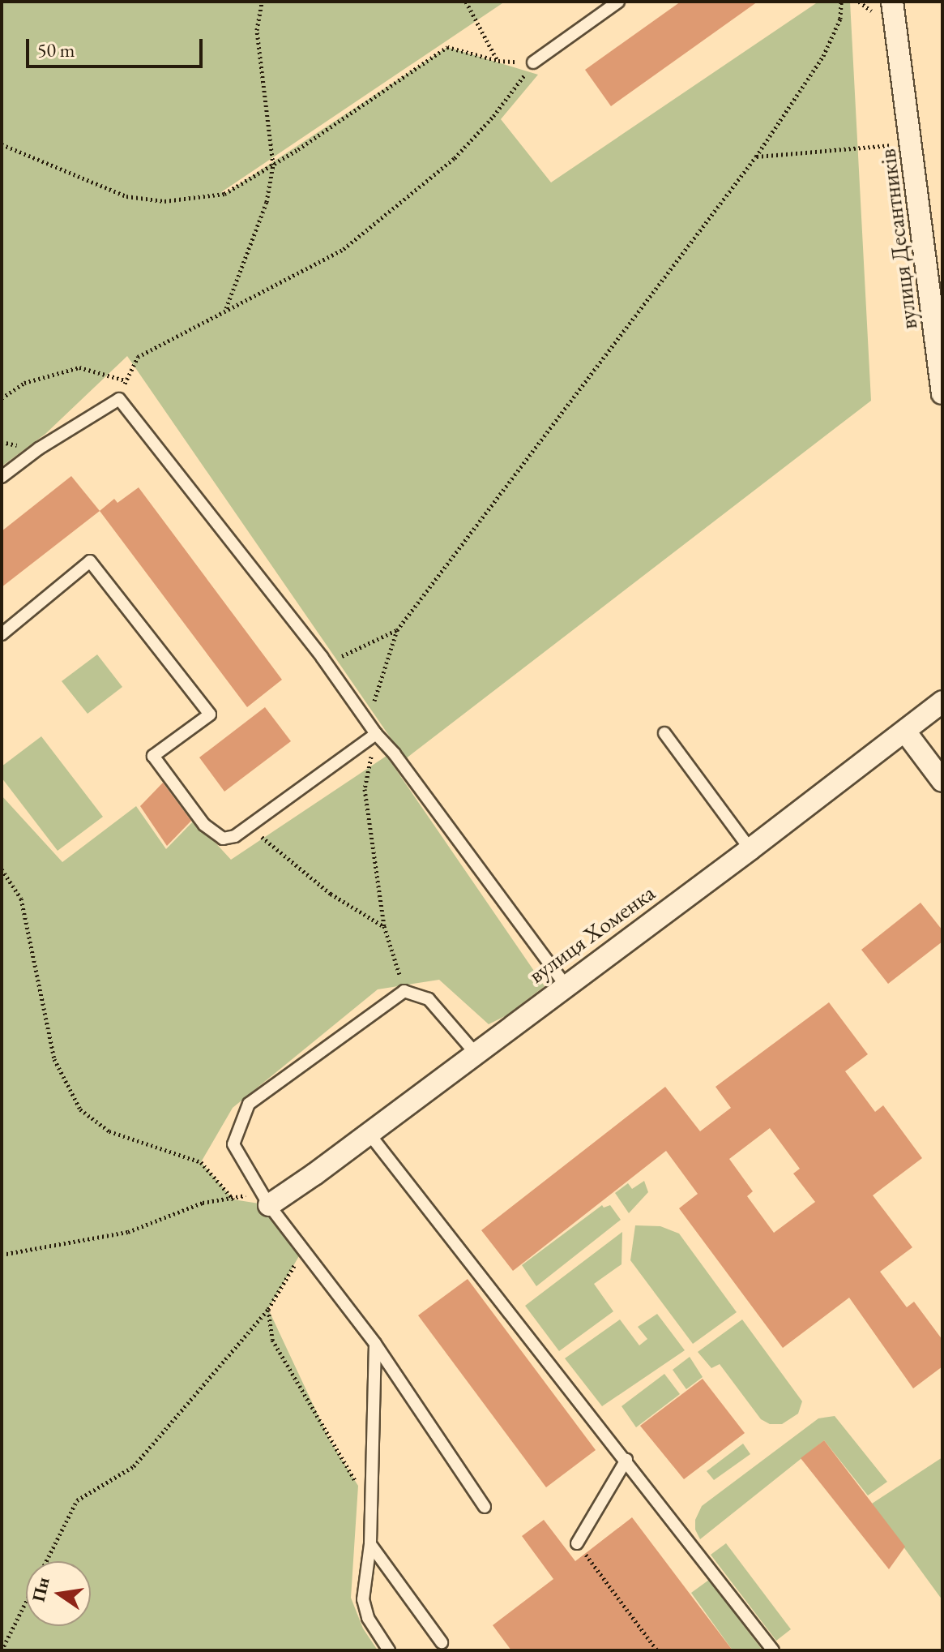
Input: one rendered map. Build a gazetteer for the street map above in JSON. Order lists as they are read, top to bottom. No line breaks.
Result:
{"streets":{"street":["вулиця Десантників","вулиця Хоменка"]},"scale_bar":"50 m","north":"left"}
